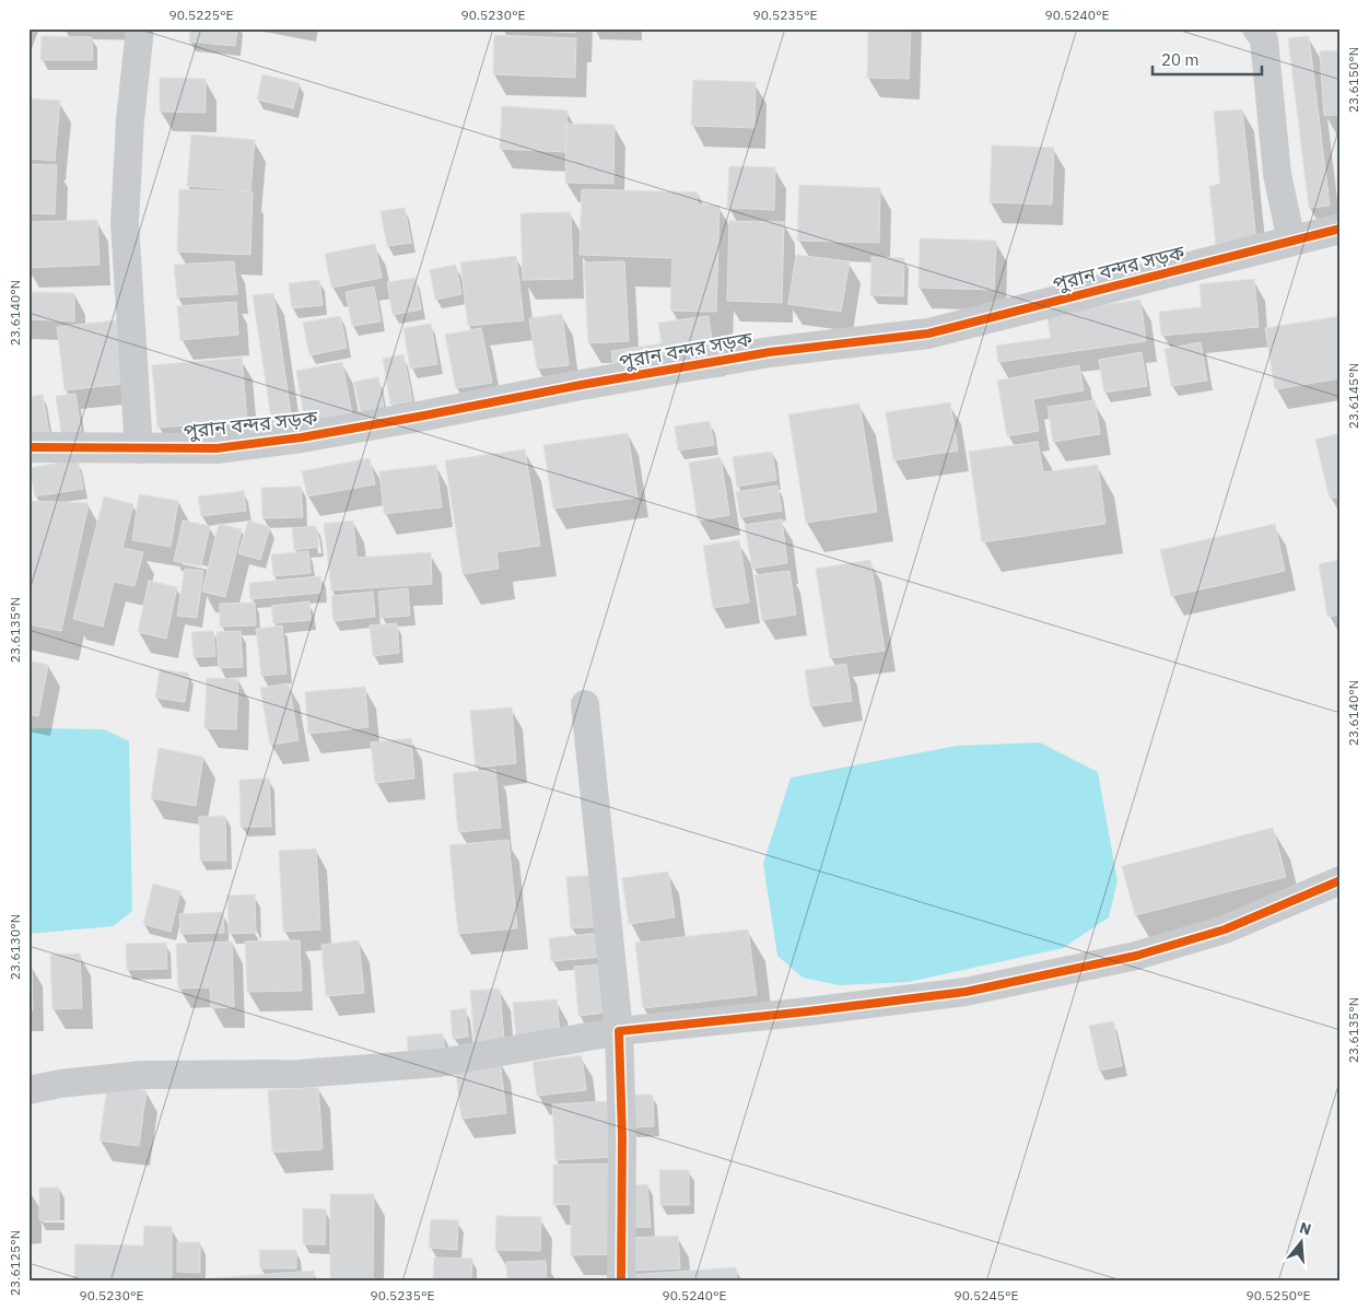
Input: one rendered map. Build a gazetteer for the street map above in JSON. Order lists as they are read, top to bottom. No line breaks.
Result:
{"streets":{"street":["পুরান বন্দর সড়ক"]},"scale_bar":"20 m","north":"top","coordinates":["90.5225°E","90.5230°E","90.5235°E","90.5240°E","23.6150°N","23.6140°N","23.6145°N","23.6135°N","23.6130°N","23.6125°N","90.5245°E","90.5250°E"]}
